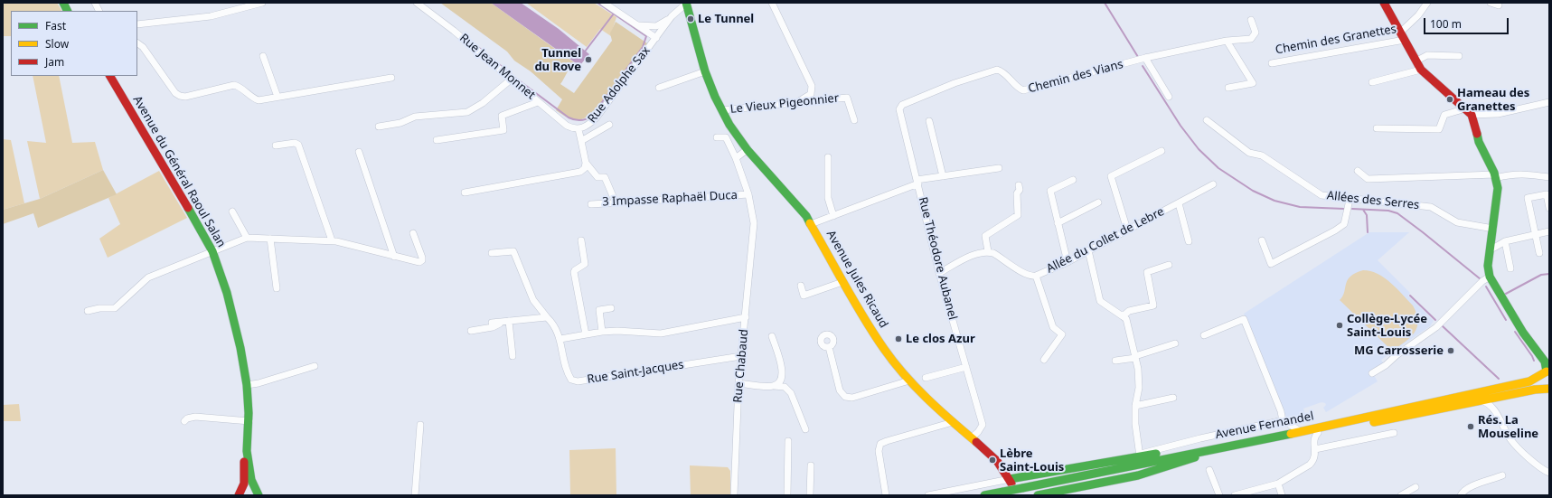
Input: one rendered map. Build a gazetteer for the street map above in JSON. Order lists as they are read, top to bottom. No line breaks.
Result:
{"streets":{"main road":["Chemin des Granettes","Avenue du Général Raoul Salan","Avenue Jules Ricaud","Avenue Fernandel"],"street":["Rue Jean Monnet","Chemin des Vians","Rue Adolphe Sax","Le Vieux Pigeonnier","3 Impasse Raphaël Duca","Allées des Serres","Allée du Collet de Lebre","Rue Théodore Aubanel","Rue Chabaud","Rue Saint-Jacques"]},"crossings":[["Rue Jean Monnet","Rue Adolphe Sax"],["Chemin des Vians","Rue Théodore Aubanel"],["Rue Adolphe Sax","Avenue Jules Ricaud"],["Le Vieux Pigeonnier","Avenue Jules Ricaud"],["3 Impasse Raphaël Duca","Rue Chabaud"],["Rue Théodore Aubanel","Avenue Jules Ricaud"],["Avenue Jules Ricaud","Avenue Fernandel"],["Rue Chabaud","Rue Saint-Jacques"]],"places":["Le Tunnel","Tunnel du Rove","Hameau des Granettes","Collège-Lycée Saint-Louis","Le clos Azur","MG Carrosserie","Rés. La Mouseline","Lèbre Saint-Louis"],"legend":["Fast","Slow","Jam"],"scale_bar":"100 m"}
